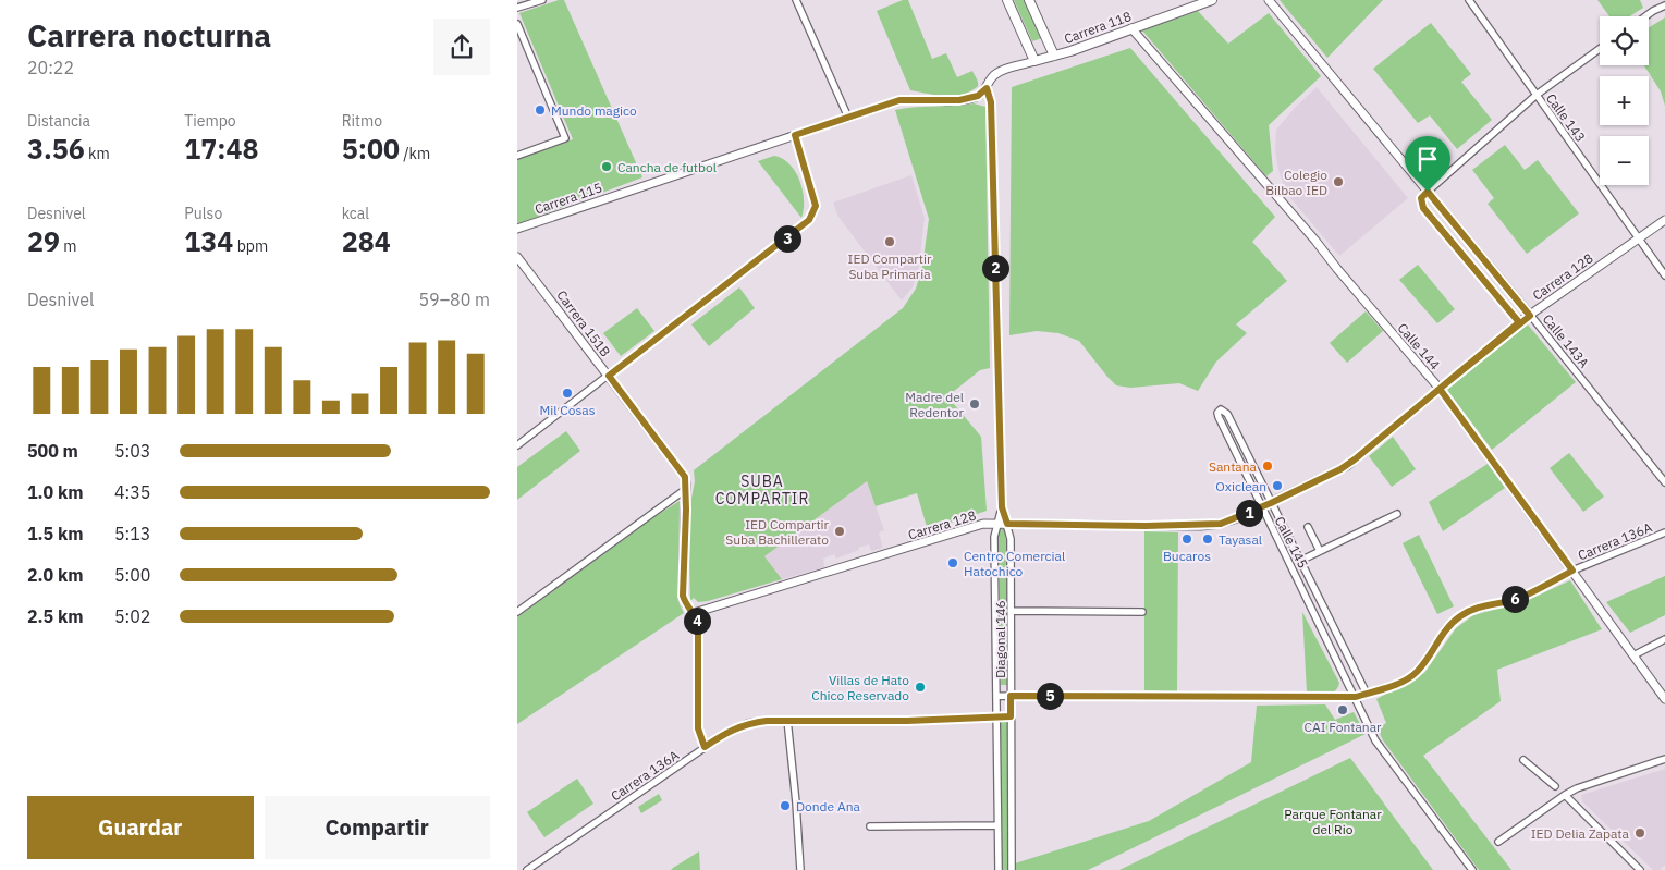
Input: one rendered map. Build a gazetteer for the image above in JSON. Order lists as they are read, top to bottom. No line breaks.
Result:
{"streets":{"main road":["Carrera 118","Carrera 115"],"street":["Calle 143","Carrera 128","Carrera 151B","Calle 143A","Calle 144","Carrera 136A","Calle 145","Diagonal 146"]},"crossings":[["Carrera 118","Carrera 115"],["Carrera 118","Calle 144"],["Calle 143","Carrera 128"],["Carrera 115","Diagonal 146"],["Carrera 128","Calle 143A"],["Carrera 128","Calle 144"],["Carrera 128","Calle 145"],["Carrera 128","Diagonal 146"],["Calle 144","Carrera 136A"],["Carrera 136A","Calle 145"],["Carrera 136A","Diagonal 146"]],"districts":["SUBA COMPARTIR"],"parks":["Parque Fontanar del Rio"],"places":["Mundo magico","Cancha de futbol","Colegio Bilbao IED","IED Compartir Suba Primaria","Mil Cosas","Madre del Redentor","Santana","Oxiclean","IED Compartir Suba Bachillerato","Bucaros","Tayasal","Centro Comercial Hatochico","Villas de Hato Chico Reservado","CAI Fontanar","Donde Ana","IED Delia Zapata"],"page":{"heading":["Carrera nocturna","20:22"],"map_buttons":["+","−"],"stats":[["Distancia","3.56 km"],["Tiempo","17:48"],["Ritmo","5:00 /km"],["Desnivel","29 m"],["Pulso","134 bpm"],["kcal","284"]],"pins":["3","2","1","6","4","5"],"chart":["Desnivel","59–80 m"],"list":[{"name":"500 m","note":"5:03"},{"name":"1.0 km","note":"4:35"},{"name":"1.5 km","note":"5:13"},{"name":"2.0 km","note":"5:00"},{"name":"2.5 km","note":"5:02"}],"buttons":["Guardar","Compartir"]}}
